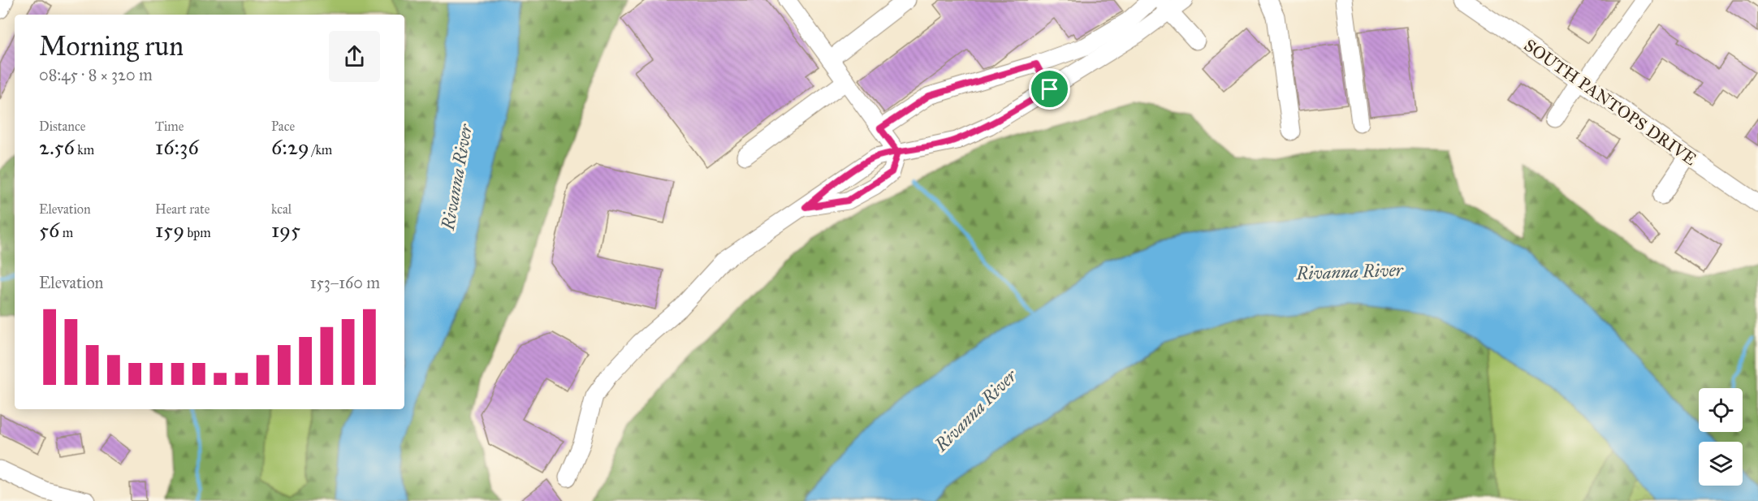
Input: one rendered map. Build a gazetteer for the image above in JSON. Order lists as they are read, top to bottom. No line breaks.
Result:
{"streets":{"street":["SOUTH PANTOPS DRIVE"]},"water":["Rivanna River"],"page":{"heading":["Morning run","08:45 · 8 × 320 m"],"stats":[["Distance","2.56 km"],["Time","16:36"],["Pace","6:29 /km"],["Elevation","56 m"],["Heart rate","159 bpm"],["kcal","195"]],"chart":["Elevation","153–160 m"]}}
